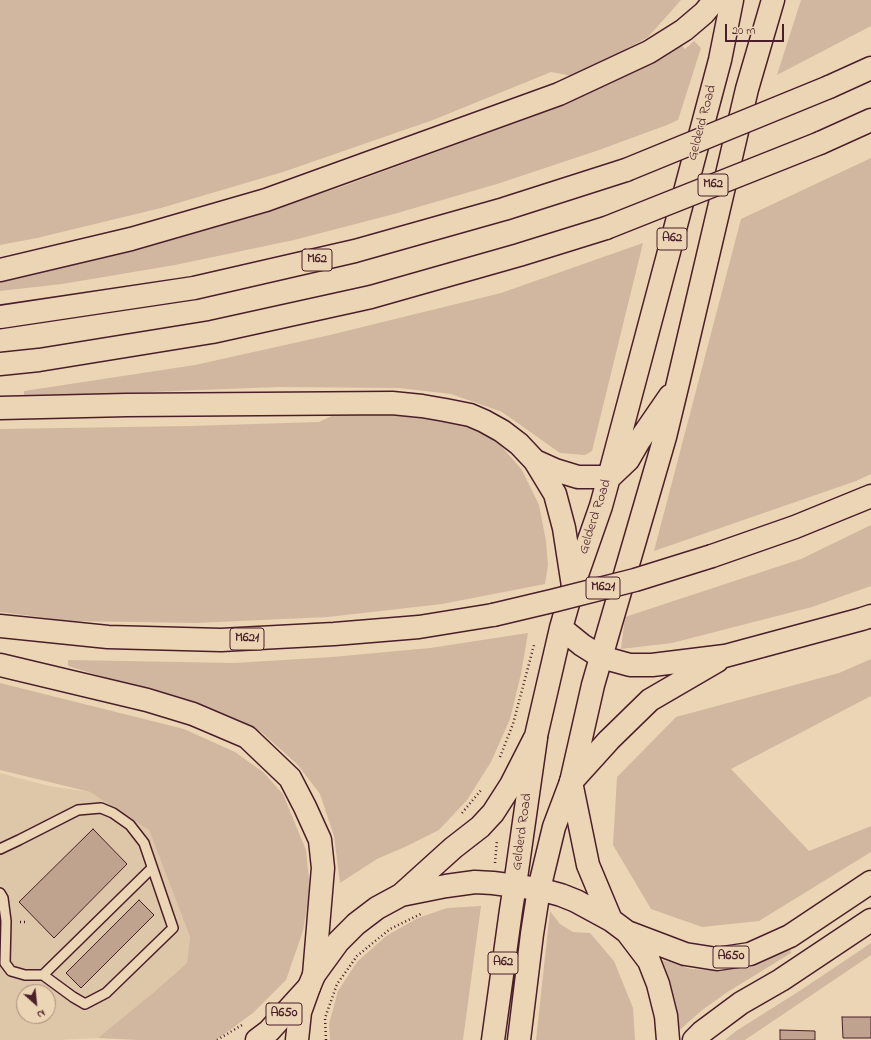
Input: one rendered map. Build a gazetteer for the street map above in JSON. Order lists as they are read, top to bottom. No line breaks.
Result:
{"streets":{"main road":["Gelderd Road","M62","A62","M621","A650"]},"crossings":[["Gelderd Road","A650"]],"scale_bar":"20 m","north":"bottom right"}
